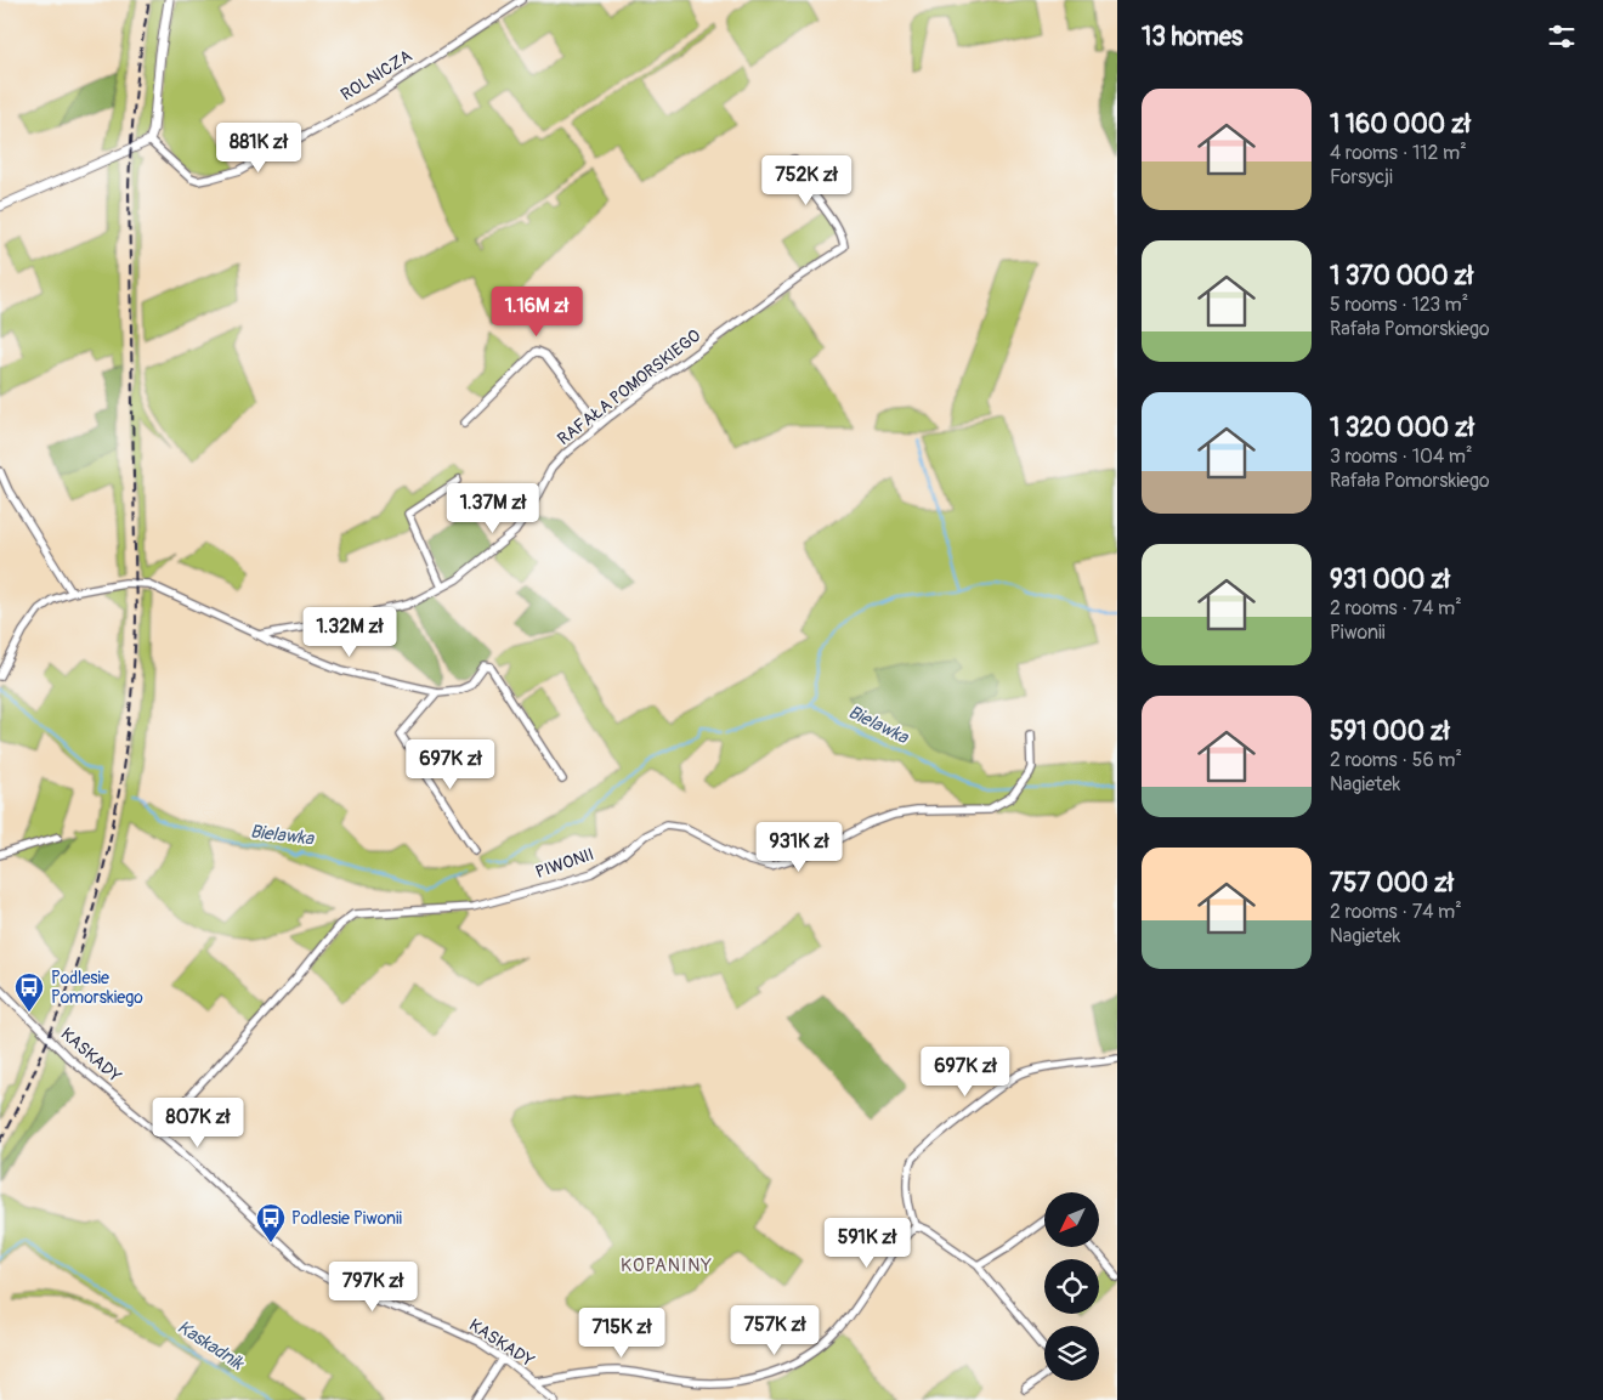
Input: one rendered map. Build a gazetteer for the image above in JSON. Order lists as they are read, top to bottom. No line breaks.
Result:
{"streets":{"street":["ROLNICZA","RAFAŁA POMORSKIEGO","PIWONII","KASKADY"]},"crossings":[["PIWONII","KASKADY"]],"districts":["KOPANINY"],"water":["Bielawka","Kaskadnik"],"places":{"bus stop":["Podlesie Pomorskiego","Podlesie Piwonii"]},"north":"bottom left","page":{"heading":"13 homes","list":[{"name":"1 160 000 zł","note":"4 rooms · 112 m² · Forsycji"},{"name":"1 370 000 zł","note":"5 rooms · 123 m² · Rafała Pomorskiego"},{"name":"1 320 000 zł","note":"3 rooms · 104 m² · Rafała Pomorskiego"},{"name":"931 000 zł","note":"2 rooms · 74 m² · Piwonii"},{"name":"591 000 zł","note":"2 rooms · 56 m² · Nagietek"},{"name":"757 000 zł","note":"2 rooms · 74 m² · Nagietek"}],"price":["881K zł","752K zł","1.16M zł","1.37M zł","1.32M zł","697K zł","931K zł","697K zł","807K zł","591K zł","797K zł","757K zł","715K zł"]}}
